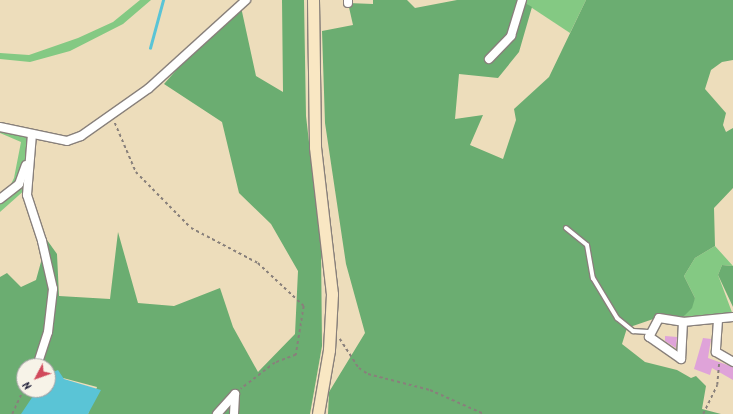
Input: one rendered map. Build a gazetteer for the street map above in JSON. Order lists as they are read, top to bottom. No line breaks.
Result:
{"north":"bottom left"}
